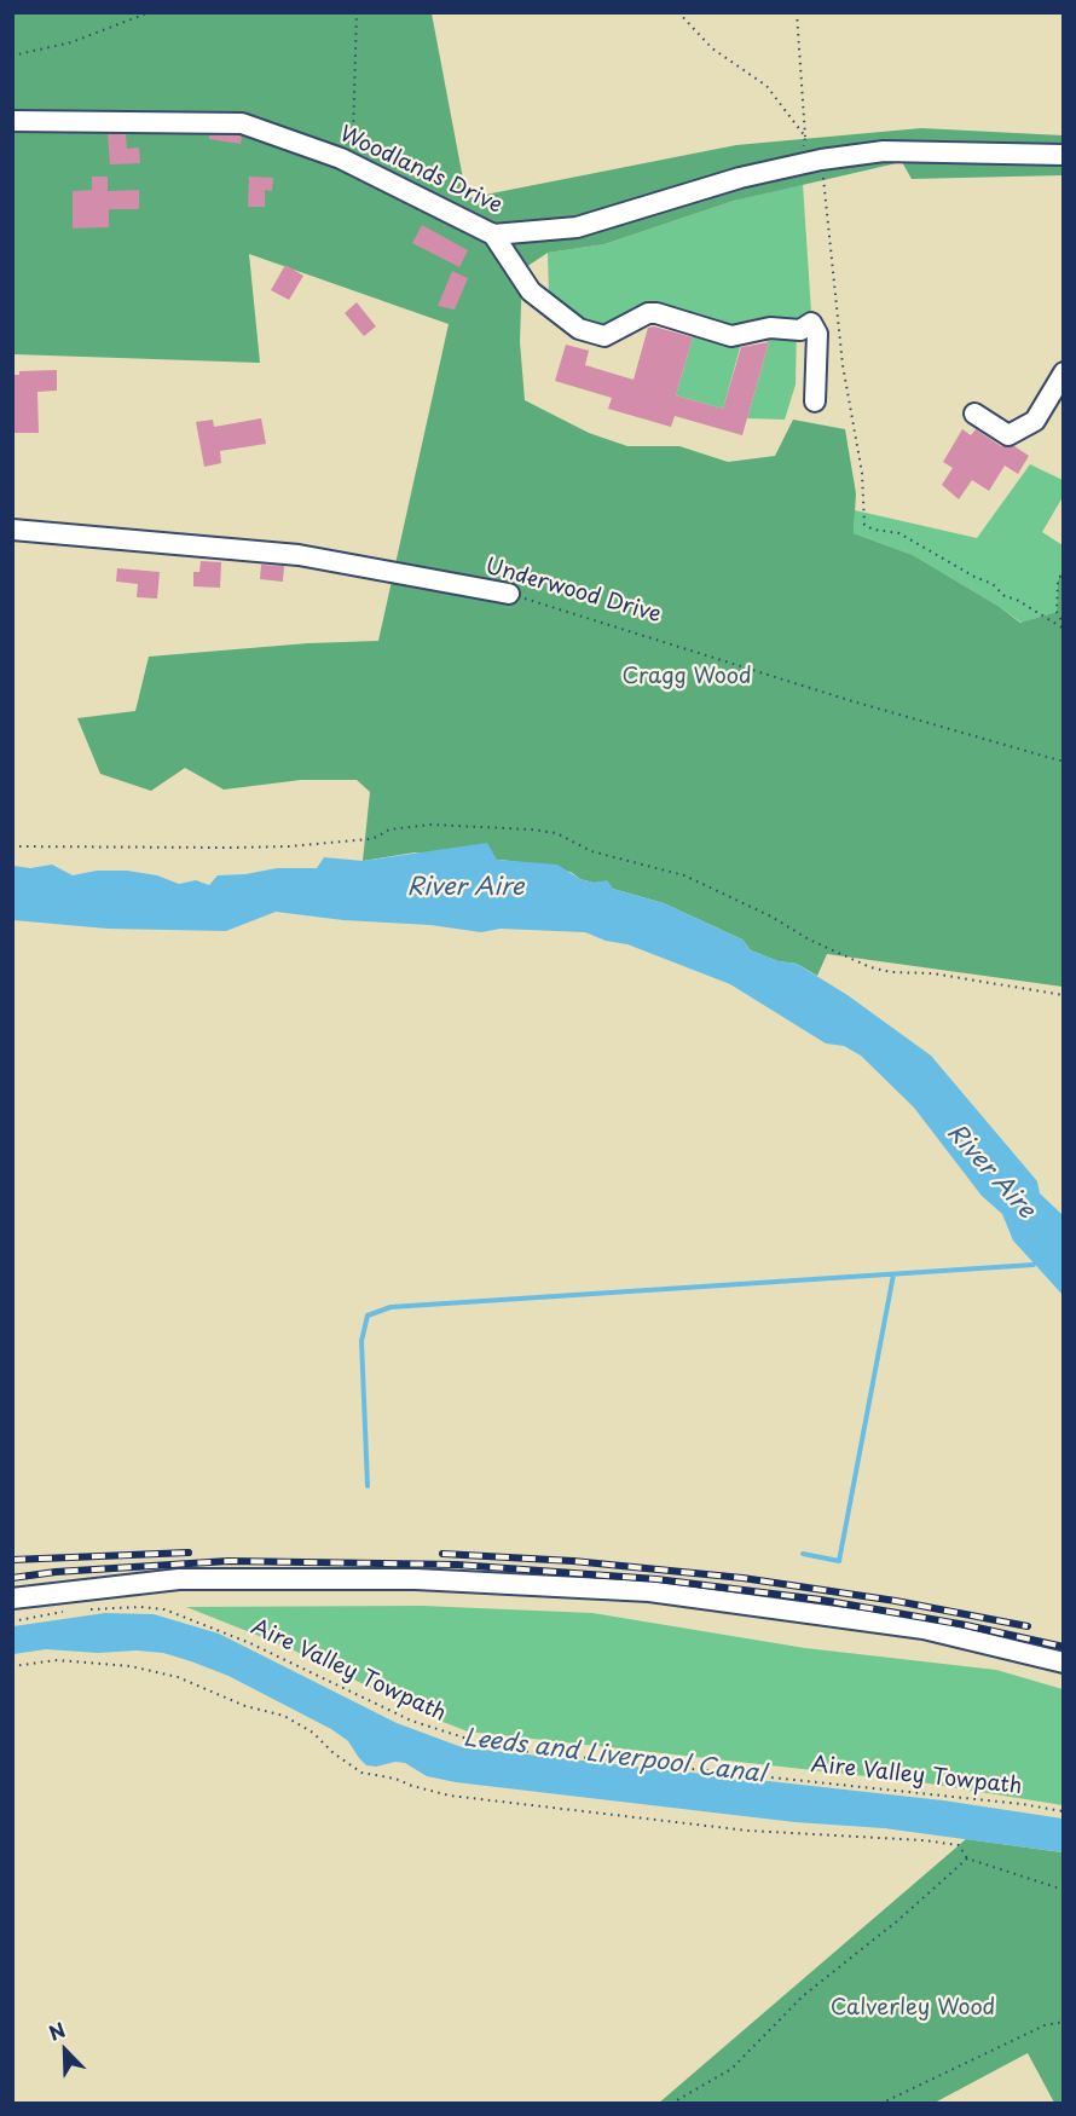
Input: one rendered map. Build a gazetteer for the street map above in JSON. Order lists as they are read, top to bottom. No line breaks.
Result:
{"streets":{"street":["Woodlands Drive","Underwood Drive"],"path":["Aire Valley Towpath"]},"water":["River Aire","Leeds and Liverpool Canal"],"parks":["Cragg Wood","Calverley Wood"],"north":"top left"}
